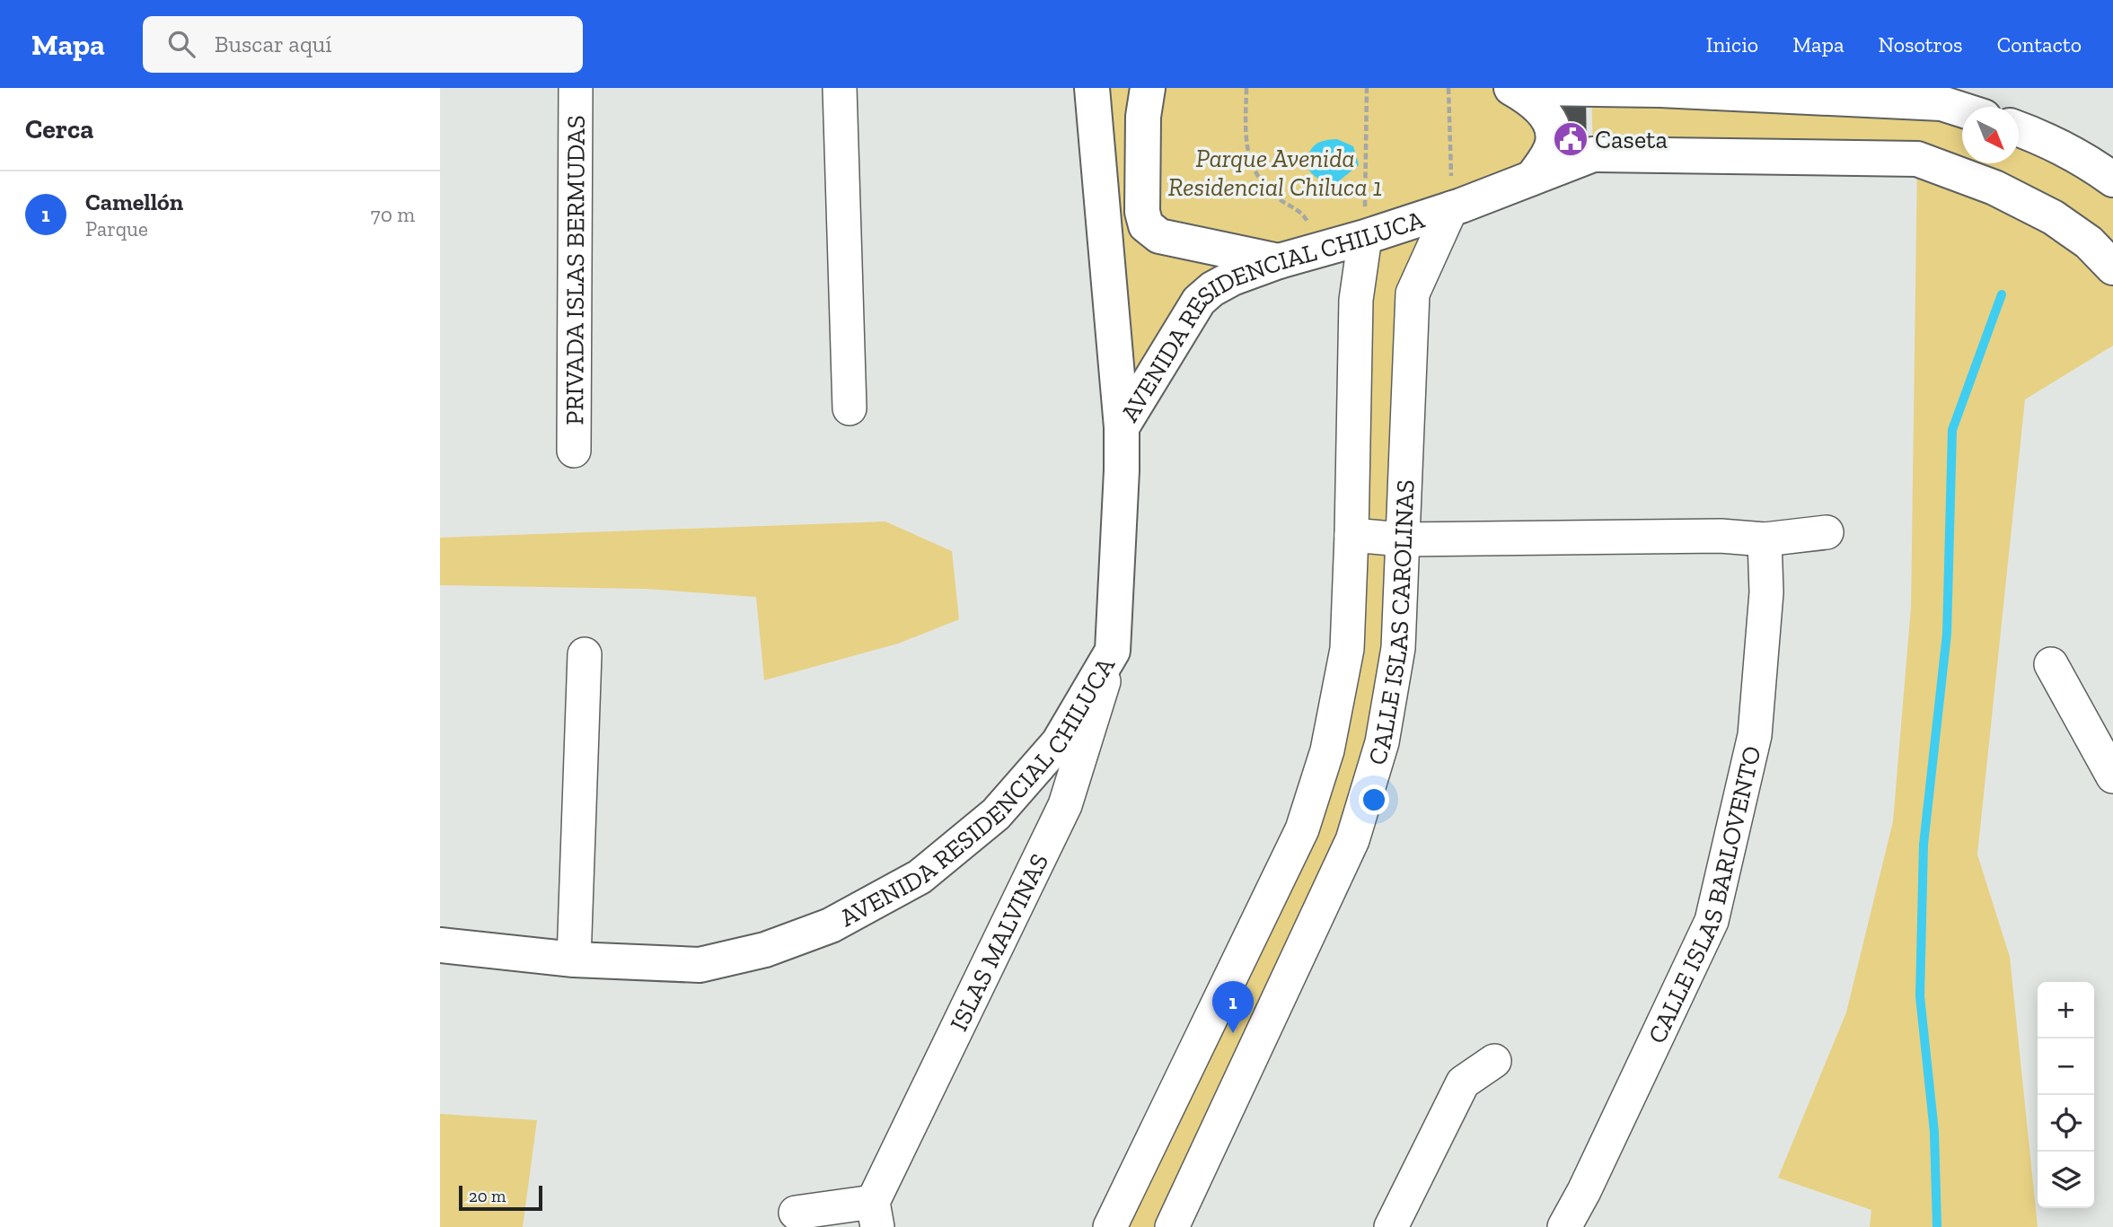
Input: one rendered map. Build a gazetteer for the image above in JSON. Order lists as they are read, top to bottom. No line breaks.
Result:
{"streets":{"street":["PRIVADA ISLAS BERMUDAS","AVENIDA RESIDENCIAL CHILUCA","CALLE ISLAS CAROLINAS","CALLE ISLAS BARLOVENTO","ISLAS MALVINAS"]},"crossings":[["AVENIDA RESIDENCIAL CHILUCA","CALLE ISLAS CAROLINAS"],["AVENIDA RESIDENCIAL CHILUCA","ISLAS MALVINAS"]],"parks":["Parque Avenida Residencial Chiluca 1"],"places":{"public building":["Caseta"]},"scale_bar":"20 m","north":"bottom right","page":{"header":"Mapa","search":"Buscar aquí","nav":["Inicio","Mapa","Nosotros","Contacto"],"heading":"Cerca","list":[{"mark":"1","name":"Camellón","note":"Parque","value":"70 m"}],"pins":"1","map_buttons":["+","−"],"scale":"20 m"}}
